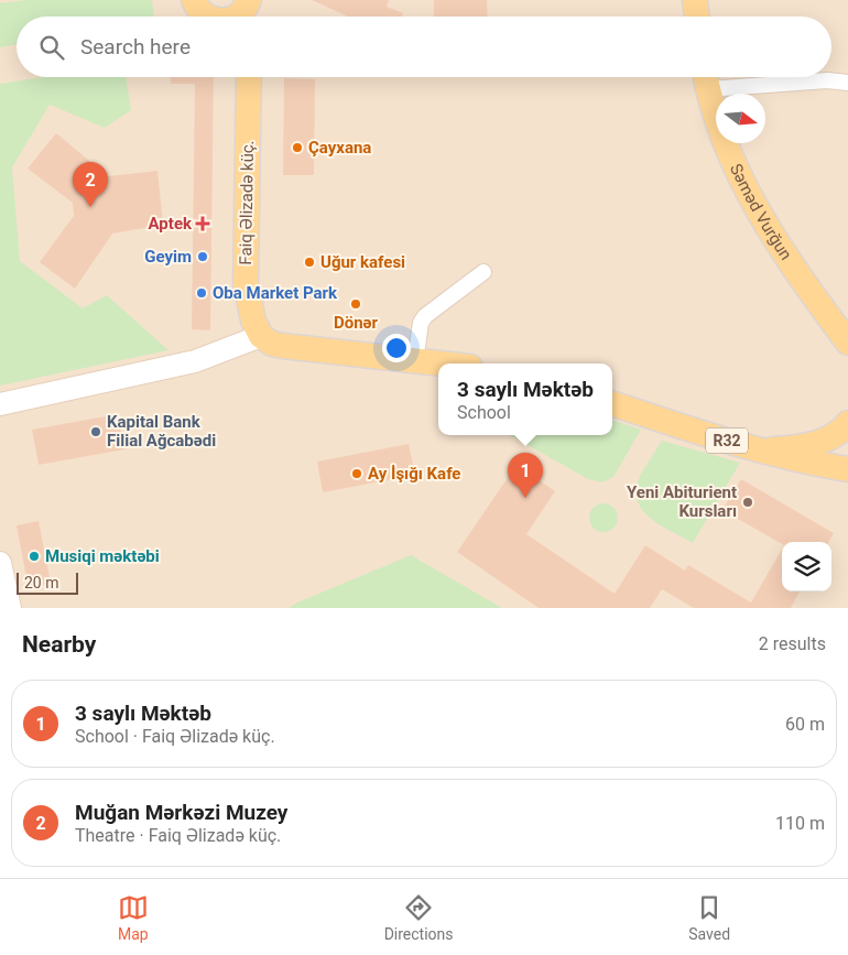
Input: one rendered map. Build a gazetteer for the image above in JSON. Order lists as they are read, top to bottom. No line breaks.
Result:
{"streets":{"main road":["Faiq Əlizadə küç.","Səməd Vurğun","R32"]},"places":{"other":["Çayxana","Geyim","Uğur kafesi","Oba Market Park","Dönər","Kapital Bank Filial Ağcabədi","Ay İşığı Kafe","Yeni Abiturient Kursları","Musiqi məktəbi"],"health":["Aptek"]},"scale_bar":"20 m","north":"right","page":{"search":"Search here","pins":["2","1"],"popup":["3 saylı Məktəb","School"],"scale":"20 m","heading":["Nearby","2 results"],"list":[{"mark":"1","name":"3 saylı Məktəb","note":"School · Faiq Əlizadə küç.","value":"60 m"},{"mark":"2","name":"Muğan Mərkəzi Muzey","note":"Theatre · Faiq Əlizadə küç.","value":"110 m"}],"nav":["Map","Directions","Saved"]}}
